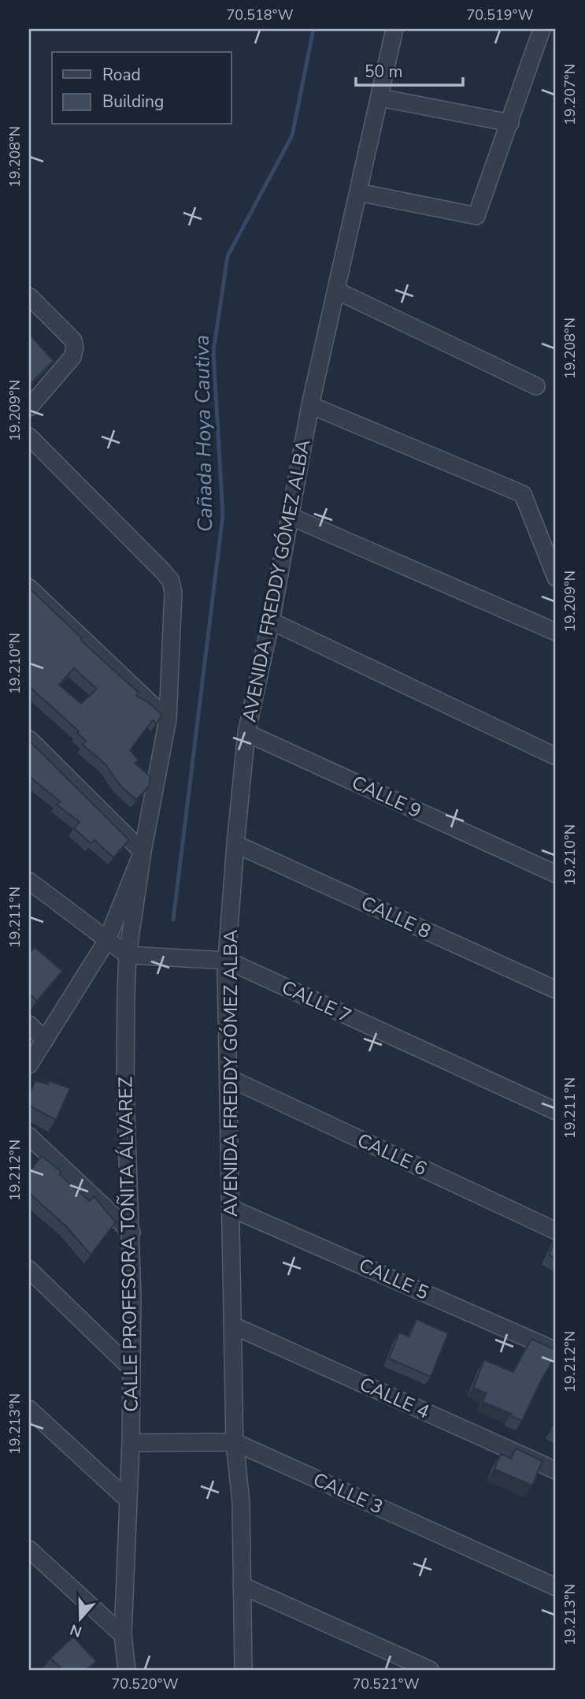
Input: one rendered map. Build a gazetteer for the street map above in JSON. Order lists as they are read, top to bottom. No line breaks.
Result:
{"streets":{"street":["AVENIDA FREDDY GÓMEZ ALBA","CALLE 9","CALLE 8","CALLE 7","CALLE 6","CALLE PROFESORA TOÑITA ÁLVAREZ","CALLE 5","CALLE 4","CALLE 3"]},"crossings":[["AVENIDA FREDDY GÓMEZ ALBA","CALLE 9"],["AVENIDA FREDDY GÓMEZ ALBA","CALLE 8"],["AVENIDA FREDDY GÓMEZ ALBA","CALLE 7"],["AVENIDA FREDDY GÓMEZ ALBA","CALLE 6"],["AVENIDA FREDDY GÓMEZ ALBA","CALLE 5"],["AVENIDA FREDDY GÓMEZ ALBA","CALLE 4"],["AVENIDA FREDDY GÓMEZ ALBA","CALLE 3"],["CALLE 7","CALLE PROFESORA TOÑITA ÁLVAREZ"],["CALLE PROFESORA TOÑITA ÁLVAREZ","CALLE 3"]],"water":["Cañada Hoya Cautiva"],"legend":["Road","Building"],"scale_bar":"50 m","north":"bottom","coordinates":["70.518°W","70.519°W","19.207°N","19.208°N","19.209°N","19.210°N","19.211°N","19.212°N","19.213°N","70.520°W","70.521°W"]}
